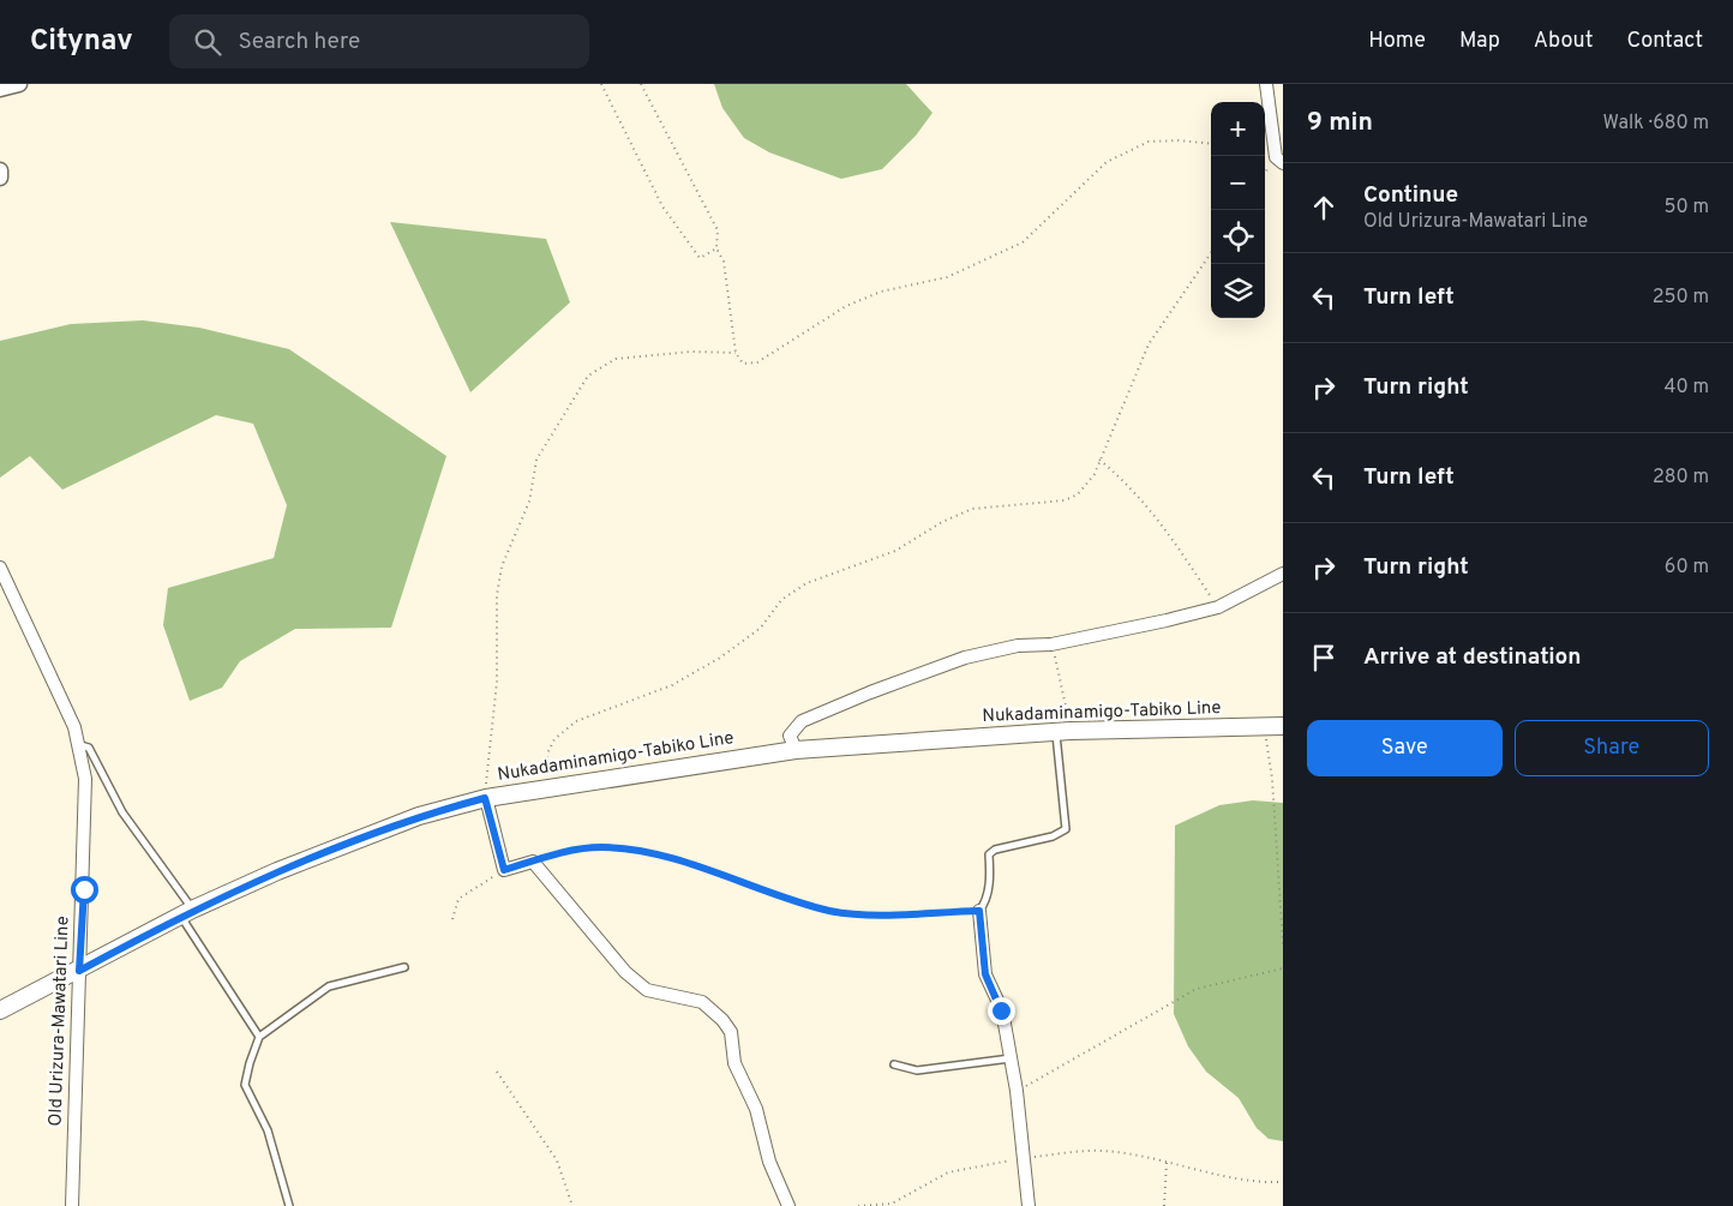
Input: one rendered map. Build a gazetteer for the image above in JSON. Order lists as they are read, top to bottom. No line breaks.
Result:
{"streets":{"main road":["Nukadaminamigo-Tabiko Line"],"street":["Old Urizura-Mawatari Line"]},"crossings":[["Nukadaminamigo-Tabiko Line","Old Urizura-Mawatari Line"]],"page":{"header":"Citynav","search":"Search here","nav":["Home","Map","About","Contact"],"heading":["9 min","Walk · 680 m"],"map_buttons":["+","−"],"list":[["Continue","Old Urizura-Mawatari Line","50 m"],["Turn left","250 m"],["Turn right","40 m"],["Turn left","280 m"],["Turn right","60 m"],"Arrive at destination"],"buttons":["Save","Share"]}}
